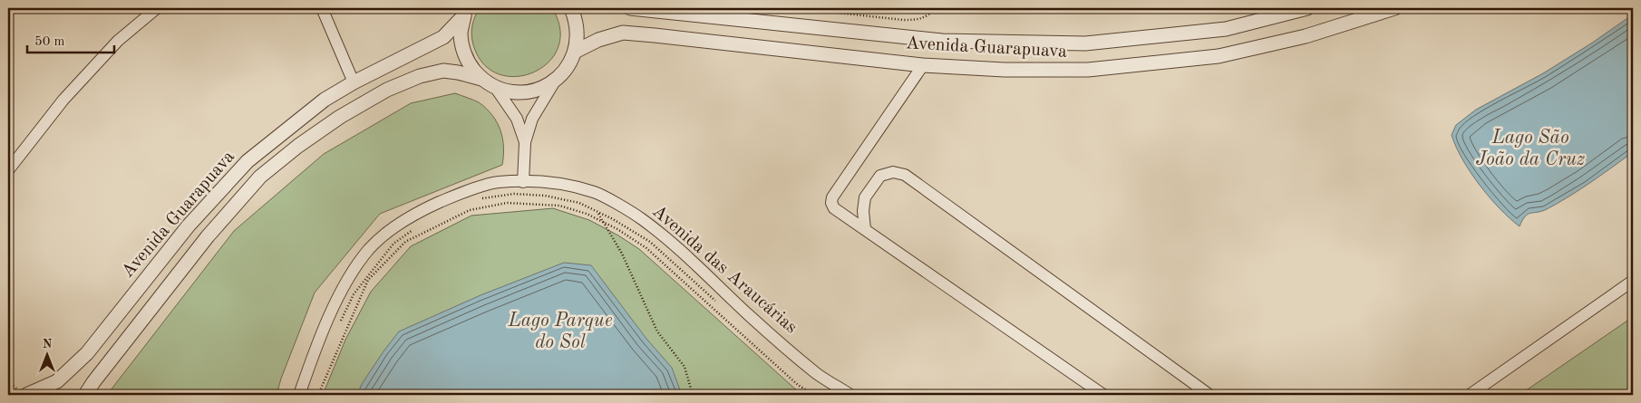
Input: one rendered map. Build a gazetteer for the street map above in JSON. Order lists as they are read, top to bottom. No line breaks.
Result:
{"streets":{"street":["Avenida Guarapuava","Avenida das Araucárias"]},"water":["Lago São João da Cruz","Lago Parque do Sol"],"scale_bar":"50 m","north":"top"}
